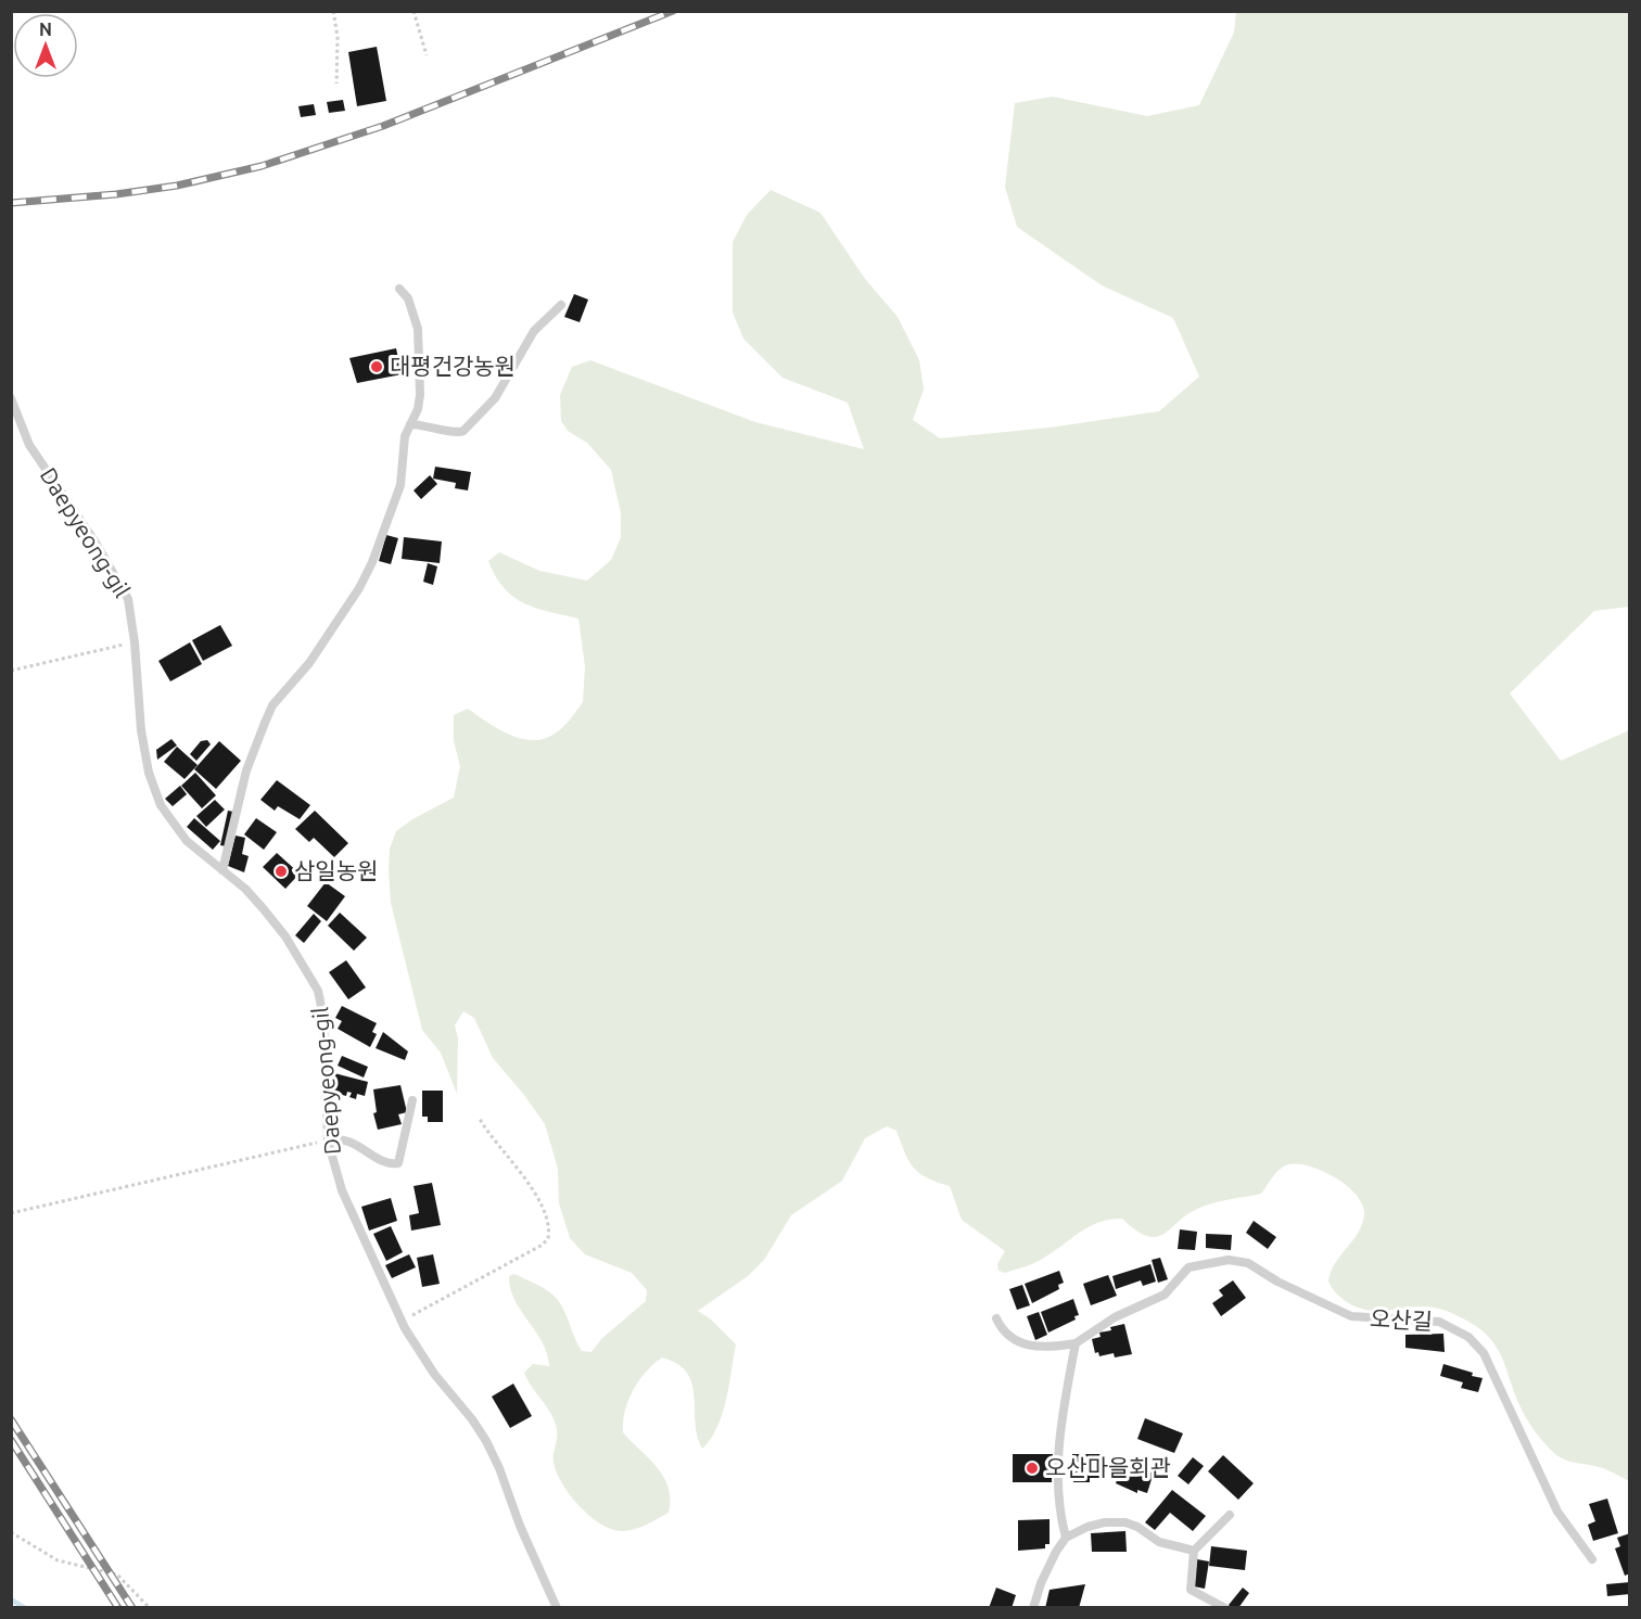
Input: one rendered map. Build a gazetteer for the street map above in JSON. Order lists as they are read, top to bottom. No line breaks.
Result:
{"streets":{"lane":["Daepyeong-gil","오산길"]},"places":["대평건강농원","삼일농원","오산마을회관"],"north":"top"}
